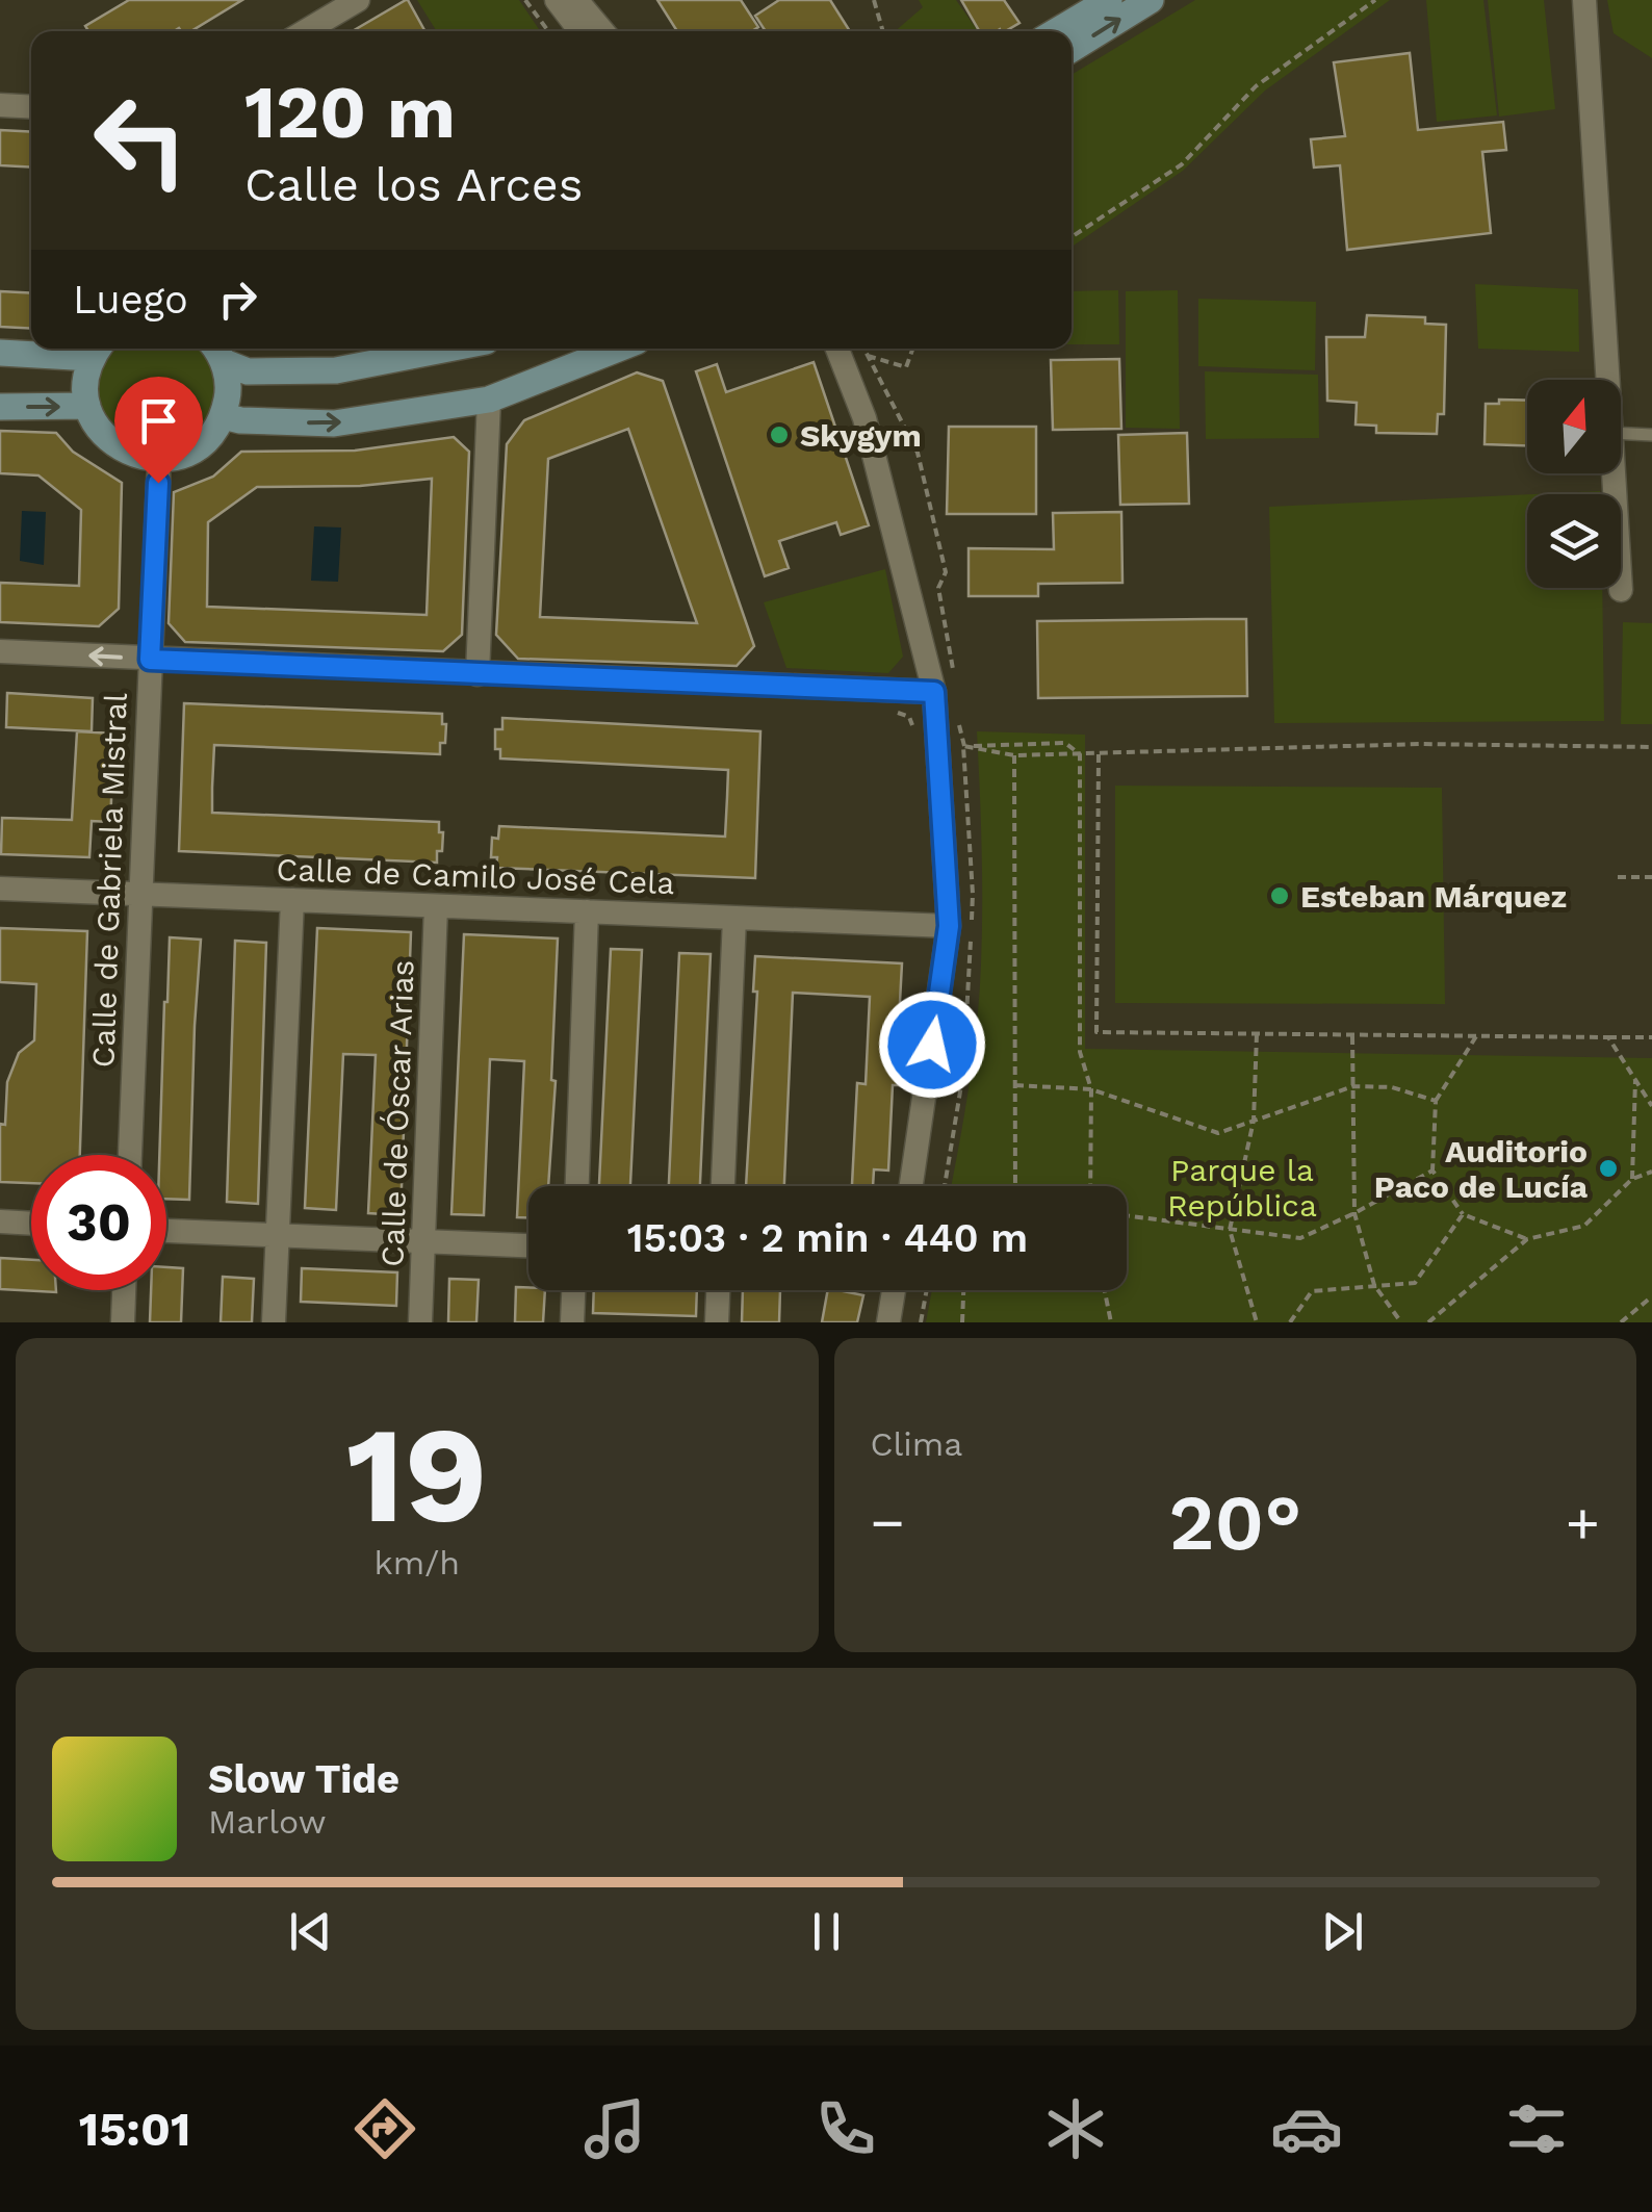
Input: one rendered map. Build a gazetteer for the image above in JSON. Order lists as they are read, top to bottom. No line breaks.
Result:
{"streets":{"street":["Calle de Camilo José Cela","Calle de Gabriela Mistral","Calle de Óscar Arias"]},"crossings":[["Calle de Camilo José Cela","Calle de Gabriela Mistral"],["Calle de Camilo José Cela","Calle de Óscar Arias"]],"parks":["Parque la República"],"places":["Skygym","Esteban Márquez","Auditorio Paco de Lucía"],"north":"top","page":{"turn":["120 m","Calle los Arces"],"then":"Luego","limit":"30","trip":"15:03 · 2 min · 440 m","tile":[["19","km/h"],"Clima"],"heat":["−","20°","+"],"song":["Slow Tide","Marlow"],"tabs":"15:01"}}
